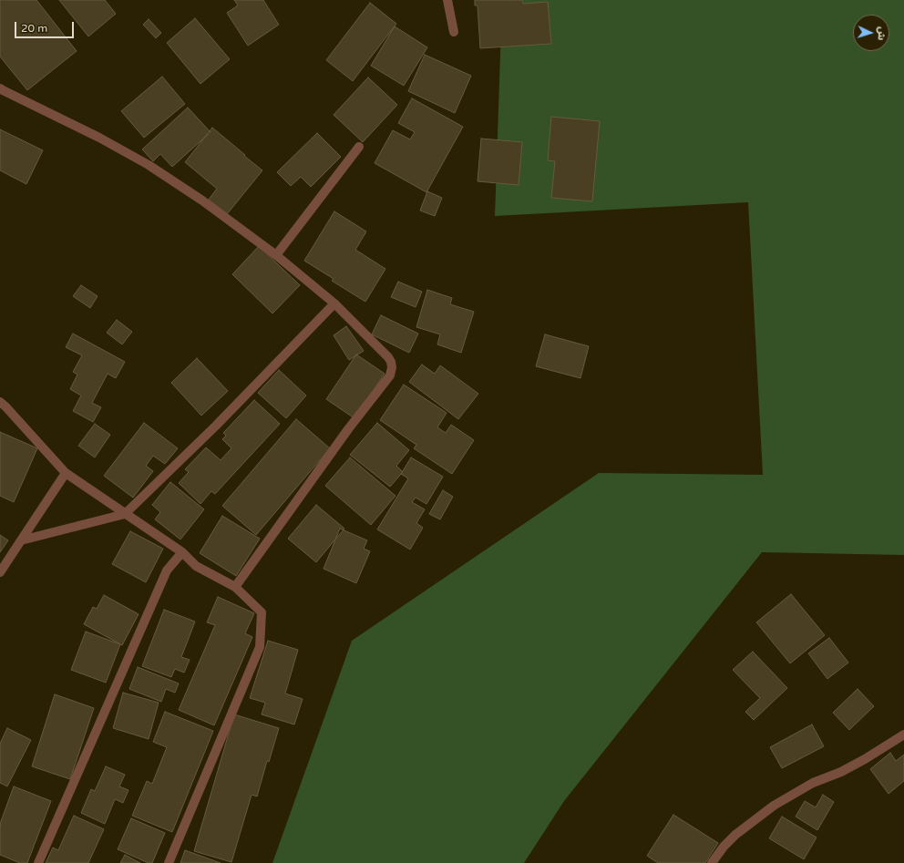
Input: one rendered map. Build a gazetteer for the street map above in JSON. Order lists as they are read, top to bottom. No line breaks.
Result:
{"scale_bar":"20 m","north":"right"}
